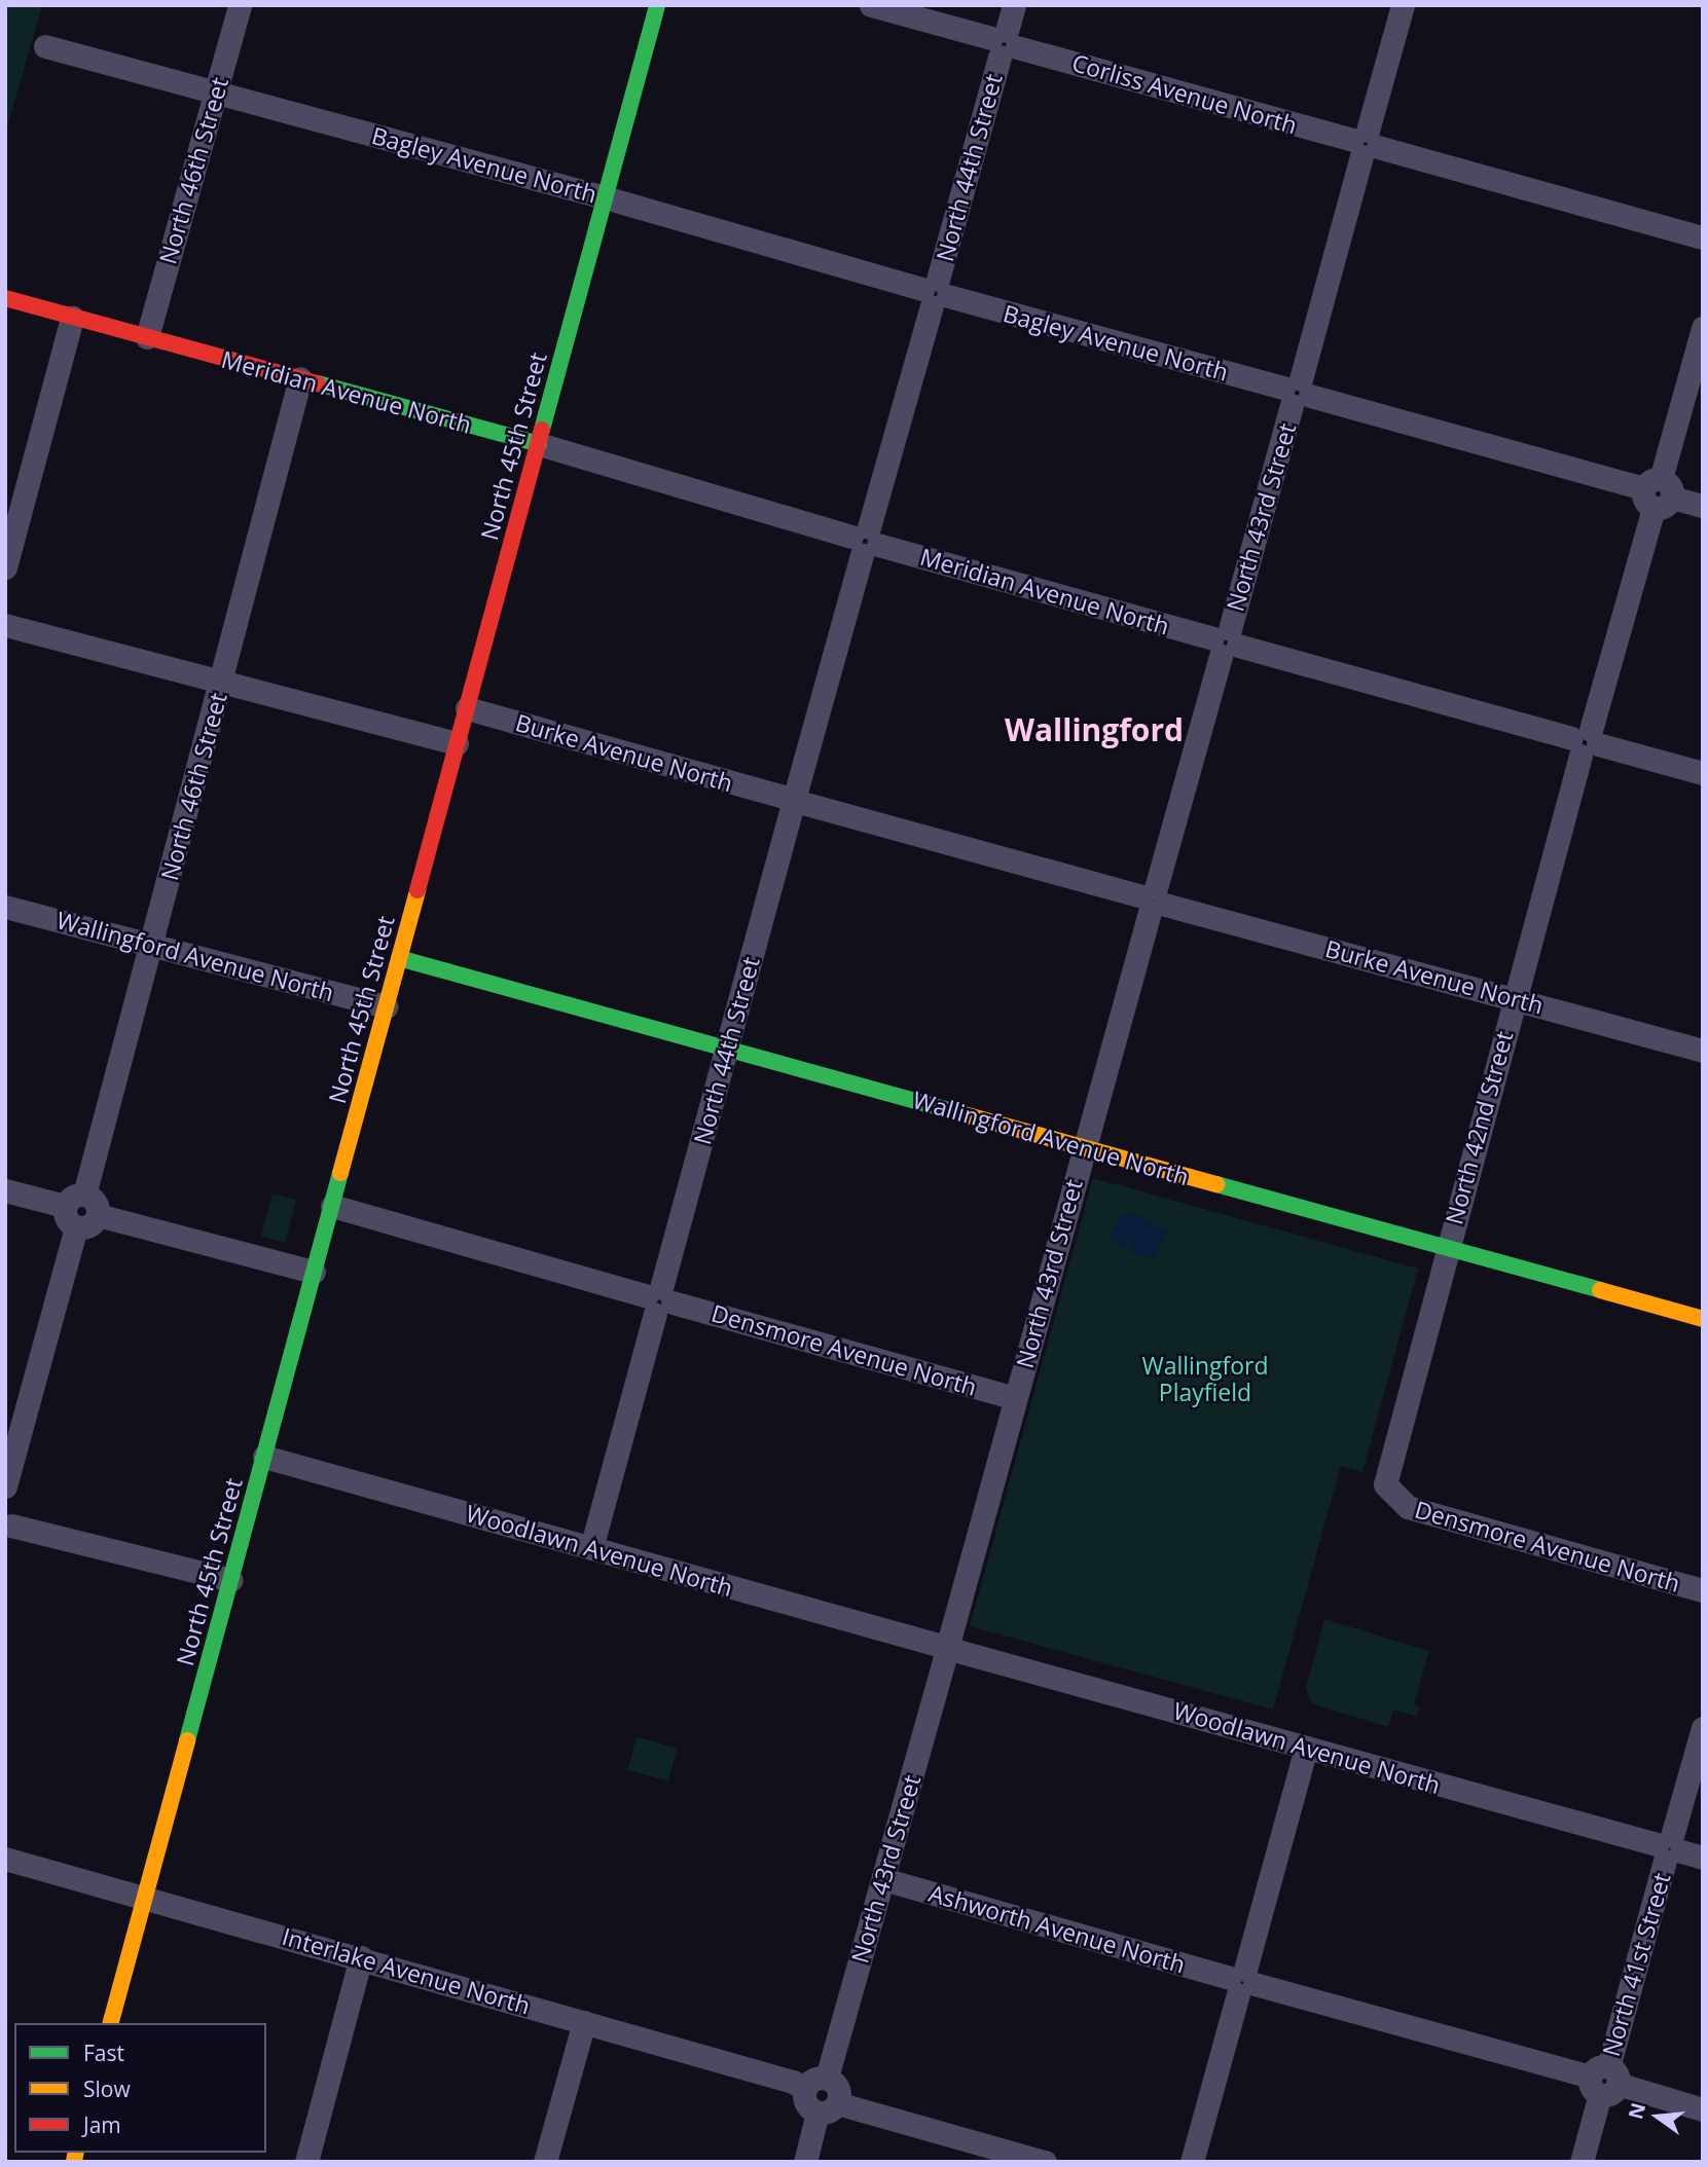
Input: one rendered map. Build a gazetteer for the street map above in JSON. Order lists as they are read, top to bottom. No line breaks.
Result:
{"streets":{"main road":["Meridian Avenue North","North 45th Street","Wallingford Avenue North"],"street":["Corliss Avenue North","Bagley Avenue North","North 44th Street","North 46th Street","North 43rd Street","Burke Avenue North","North 42nd Street","Densmore Avenue North","Woodlawn Avenue North","Ashworth Avenue North","North 41st Street","Interlake Avenue North"]},"crossings":[["Corliss Avenue North","North 44th Street"],["Corliss Avenue North","North 43rd Street"],["Bagley Avenue North","North 44th Street"],["Bagley Avenue North","North 46th Street"],["Bagley Avenue North","North 45th Street"],["Bagley Avenue North","North 43rd Street"],["Bagley Avenue North","North 42nd Street"],["North 44th Street","Meridian Avenue North"],["North 44th Street","Burke Avenue North"],["North 44th Street","Wallingford Avenue North"],["North 44th Street","Densmore Avenue North"],["North 44th Street","Woodlawn Avenue North"],["North 46th Street","Meridian Avenue North"],["North 46th Street","Wallingford Avenue North"],["Meridian Avenue North","North 45th Street"],["Meridian Avenue North","North 43rd Street"],["Meridian Avenue North","North 42nd Street"],["North 45th Street","Burke Avenue North"],["North 45th Street","Wallingford Avenue North"],["North 45th Street","Densmore Avenue North"],["North 45th Street","Woodlawn Avenue North"],["North 45th Street","Interlake Avenue North"],["North 43rd Street","Burke Avenue North"],["North 43rd Street","Wallingford Avenue North"],["North 43rd Street","Densmore Avenue North"],["North 43rd Street","Woodlawn Avenue North"],["North 43rd Street","Ashworth Avenue North"],["North 43rd Street","Interlake Avenue North"],["Burke Avenue North","North 42nd Street"],["Wallingford Avenue North","North 42nd Street"],["North 42nd Street","Densmore Avenue North"],["Woodlawn Avenue North","North 41st Street"],["Ashworth Avenue North","North 41st Street"]],"districts":["Wallingford"],"parks":["Wallingford Playfield"],"legend":["Fast","Slow","Jam"],"north":"left"}
